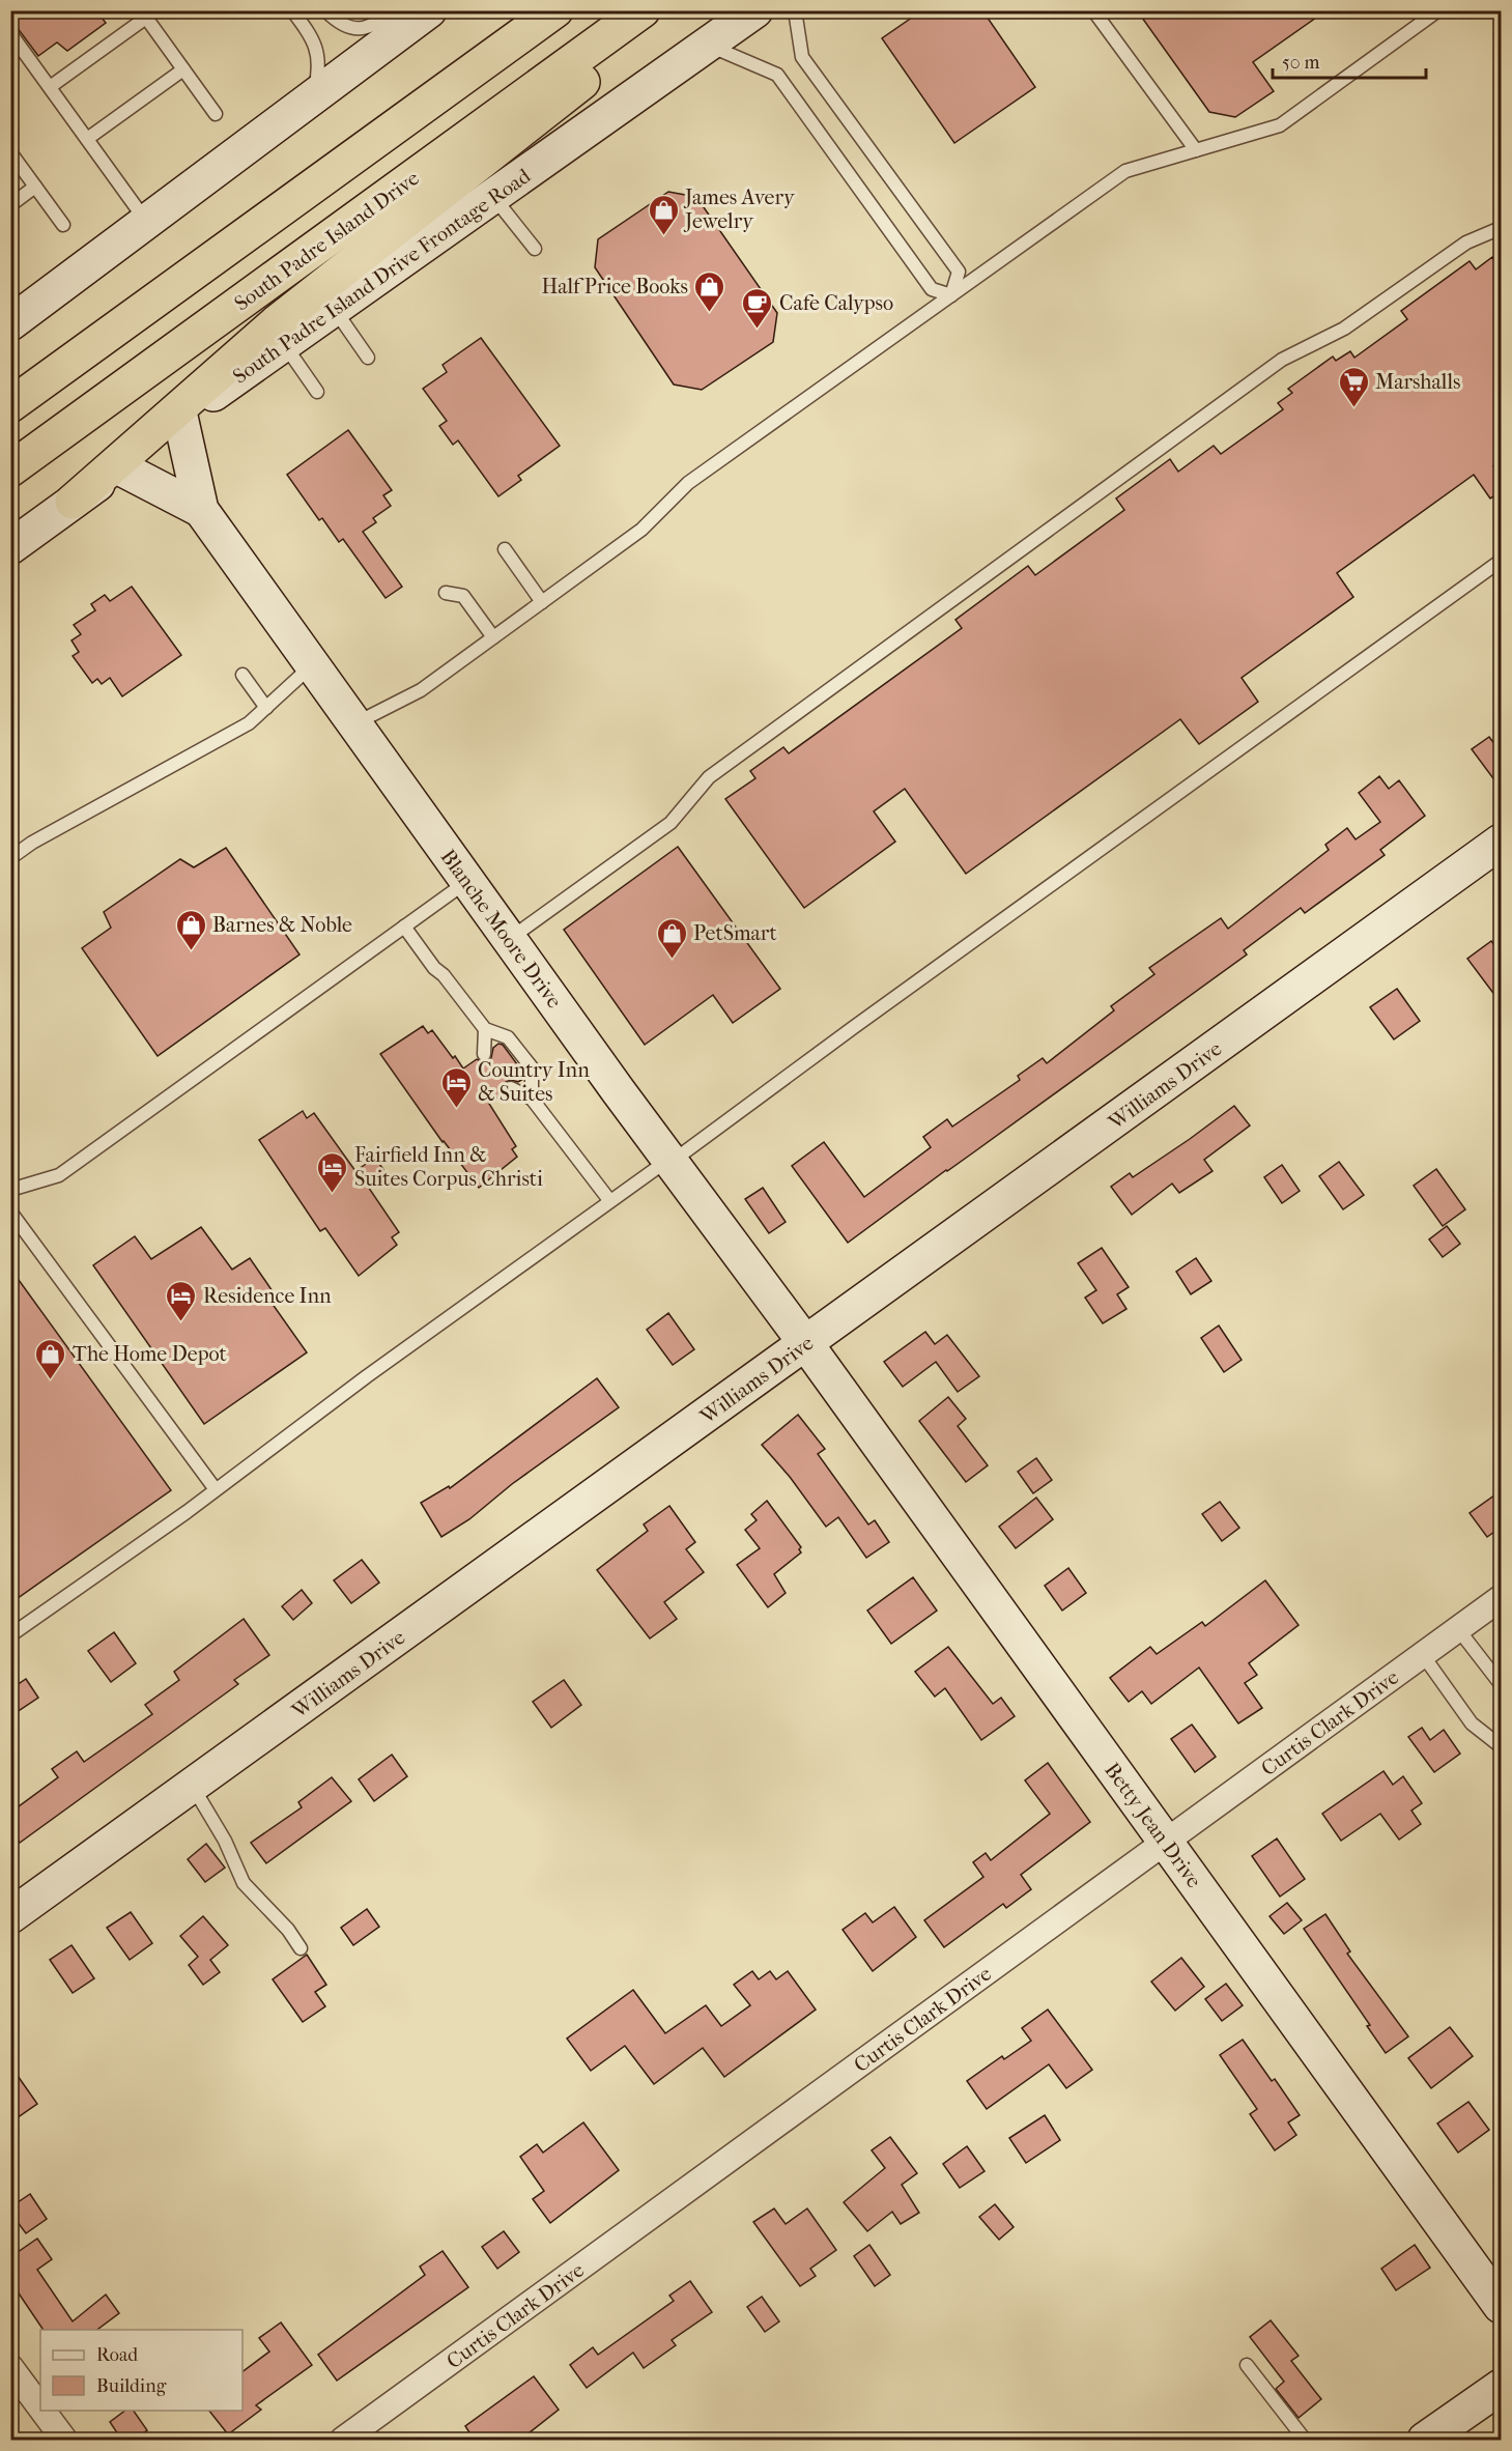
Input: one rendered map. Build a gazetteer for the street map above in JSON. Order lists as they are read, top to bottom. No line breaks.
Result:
{"streets":{"highway":["South Padre Island Drive"],"street":["South Padre Island Drive Frontage Road","Blanche Moore Drive","Williams Drive","Curtis Clark Drive","Betty Jean Drive"]},"crossings":[["South Padre Island Drive Frontage Road","Blanche Moore Drive"],["Blanche Moore Drive","Williams Drive"],["Blanche Moore Drive","Betty Jean Drive"],["Williams Drive","Betty Jean Drive"],["Curtis Clark Drive","Betty Jean Drive"]],"places":{"shop":["James Avery Jewelry","Half Price Books","Barnes & Noble","PetSmart","The Home Depot"],"cafe":["Cafe Calypso"],"supermarket":["Marshalls"],"hotel":["Country Inn & Suites","Fairfield Inn & Suites Corpus Christi","Residence Inn"]},"legend":["Road","Building"],"scale_bar":"50 m"}
